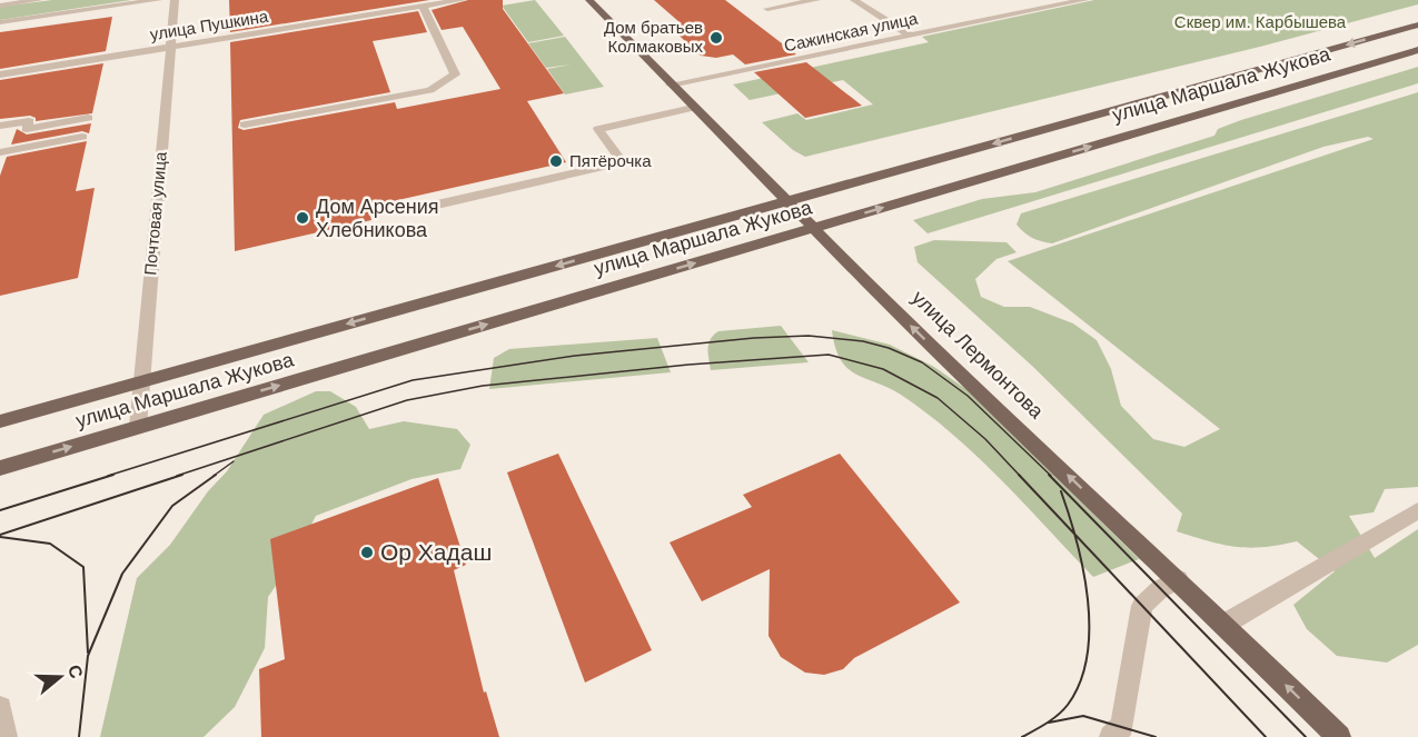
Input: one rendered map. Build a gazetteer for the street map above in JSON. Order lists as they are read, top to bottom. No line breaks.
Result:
{"streets":{"main road":["улица Маршала Жукова","улица Лермонтова"],"street":["улица Пушкина","Сажинская улица","Почтовая улица"]},"crossings":[["улица Пушкина","Почтовая улица"],["Сажинская улица","улица Лермонтова"],["улица Маршала Жукова","Почтовая улица"],["улица Маршала Жукова","улица Лермонтова"]],"one_way":["улица Лермонтова"],"parks":["Сквер им. Карбышева"],"places":["Дом братьев Колмаковых","Пятёрочка","Дом Арсения Хлебникова","Ор Хадаш"],"north":"right"}
